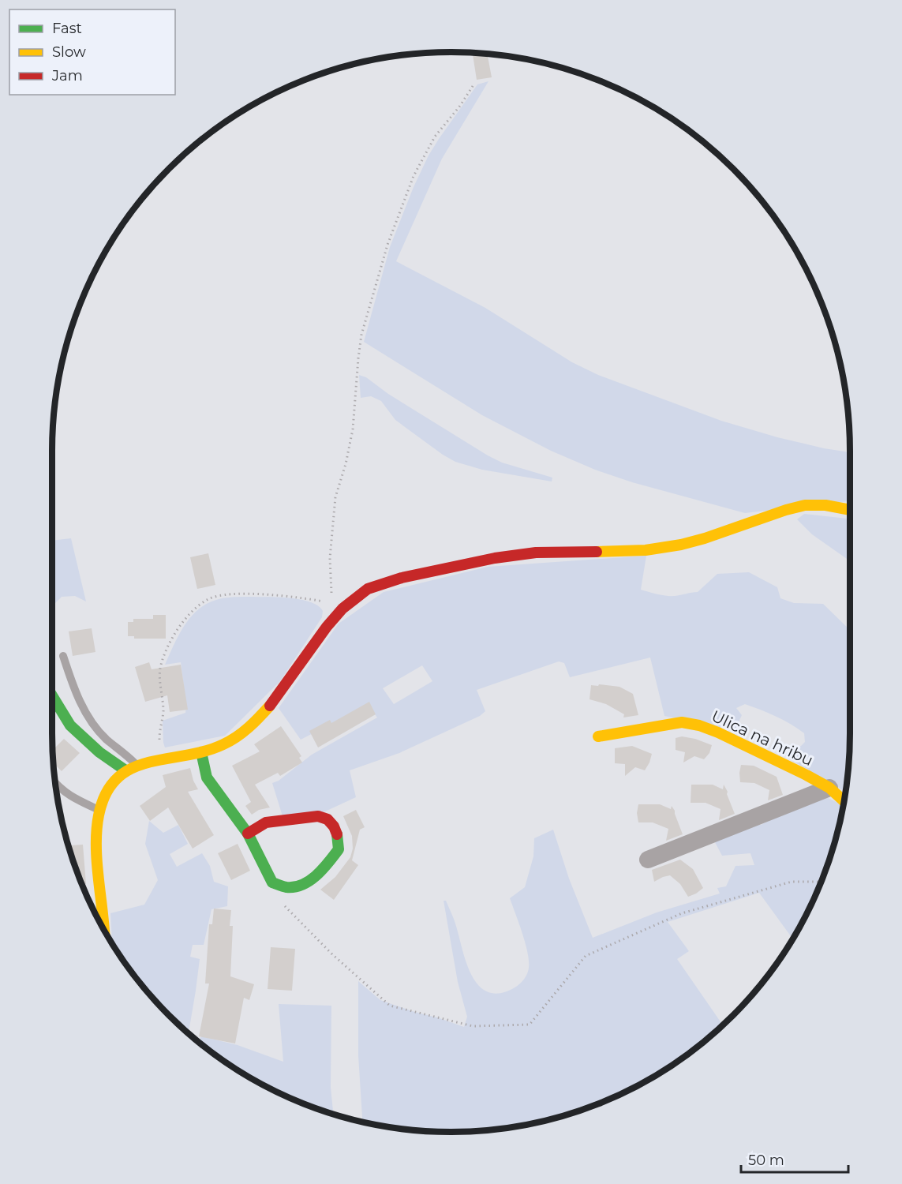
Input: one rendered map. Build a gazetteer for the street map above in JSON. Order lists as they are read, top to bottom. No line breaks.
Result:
{"streets":{"street":["Ulica na hribu"]},"legend":["Fast","Slow","Jam"],"scale_bar":"50 m"}
